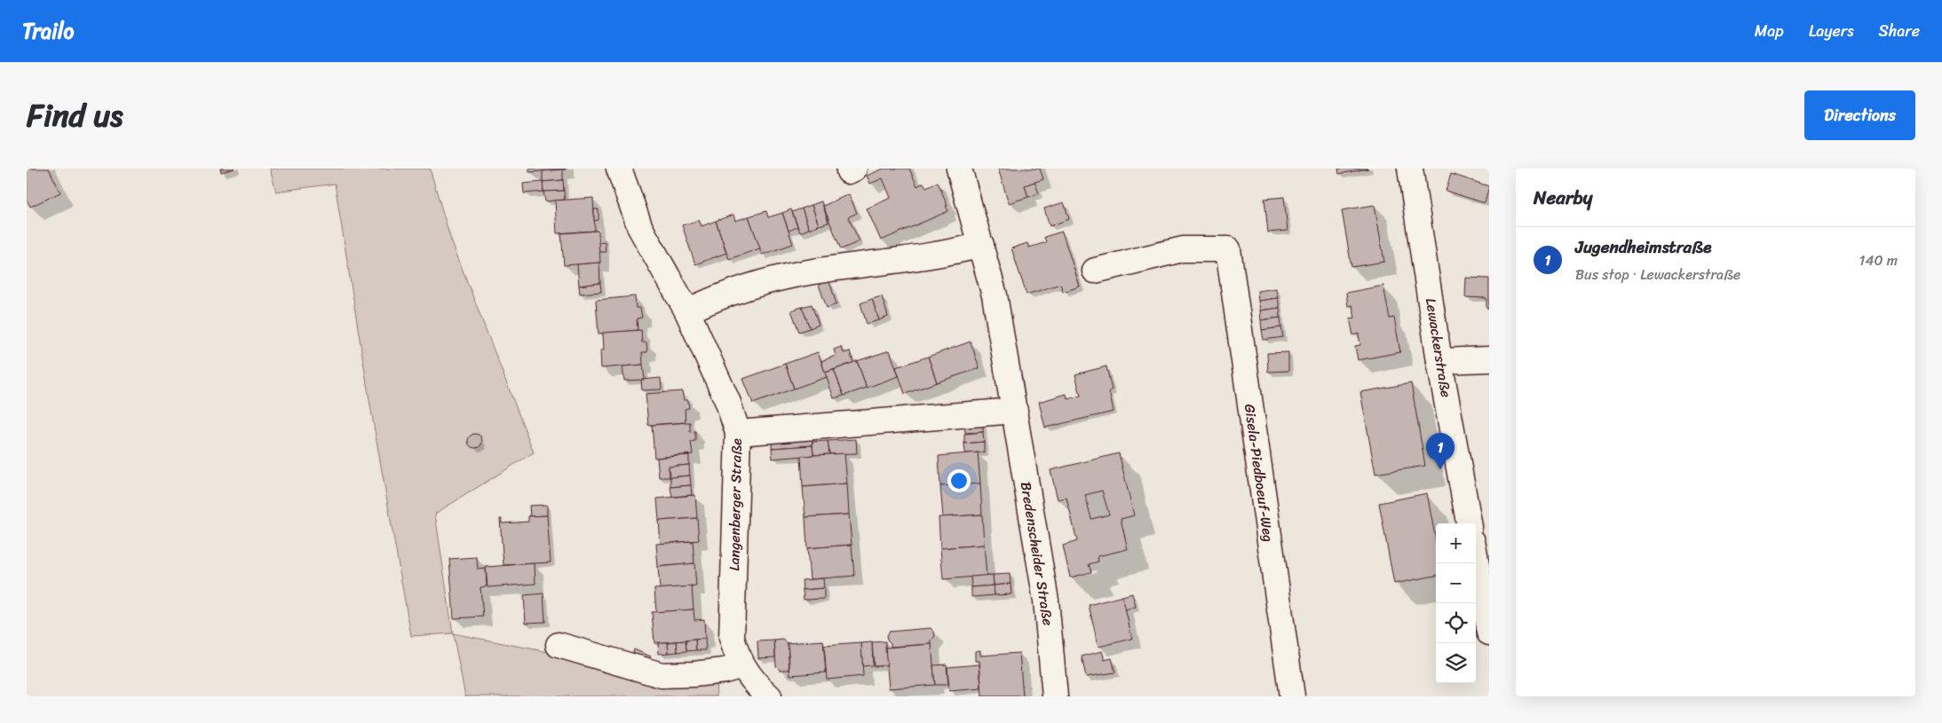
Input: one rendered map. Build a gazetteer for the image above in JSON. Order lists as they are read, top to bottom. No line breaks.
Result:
{"streets":{"street":["Lewackerstraße","Gisela-Piedboeuf-Weg","Langenberger Straße","Bredenscheider Straße"]},"page":{"header":"Trailo","nav":["Map","Layers","Share"],"title":"Find us","buttons":"Directions","heading":"Nearby","list":[{"mark":"1","name":"Jugendheimstraße","note":"Bus stop · Lewackerstraße","value":"140 m"}],"pins":"1","map_buttons":["+","−"]}}
